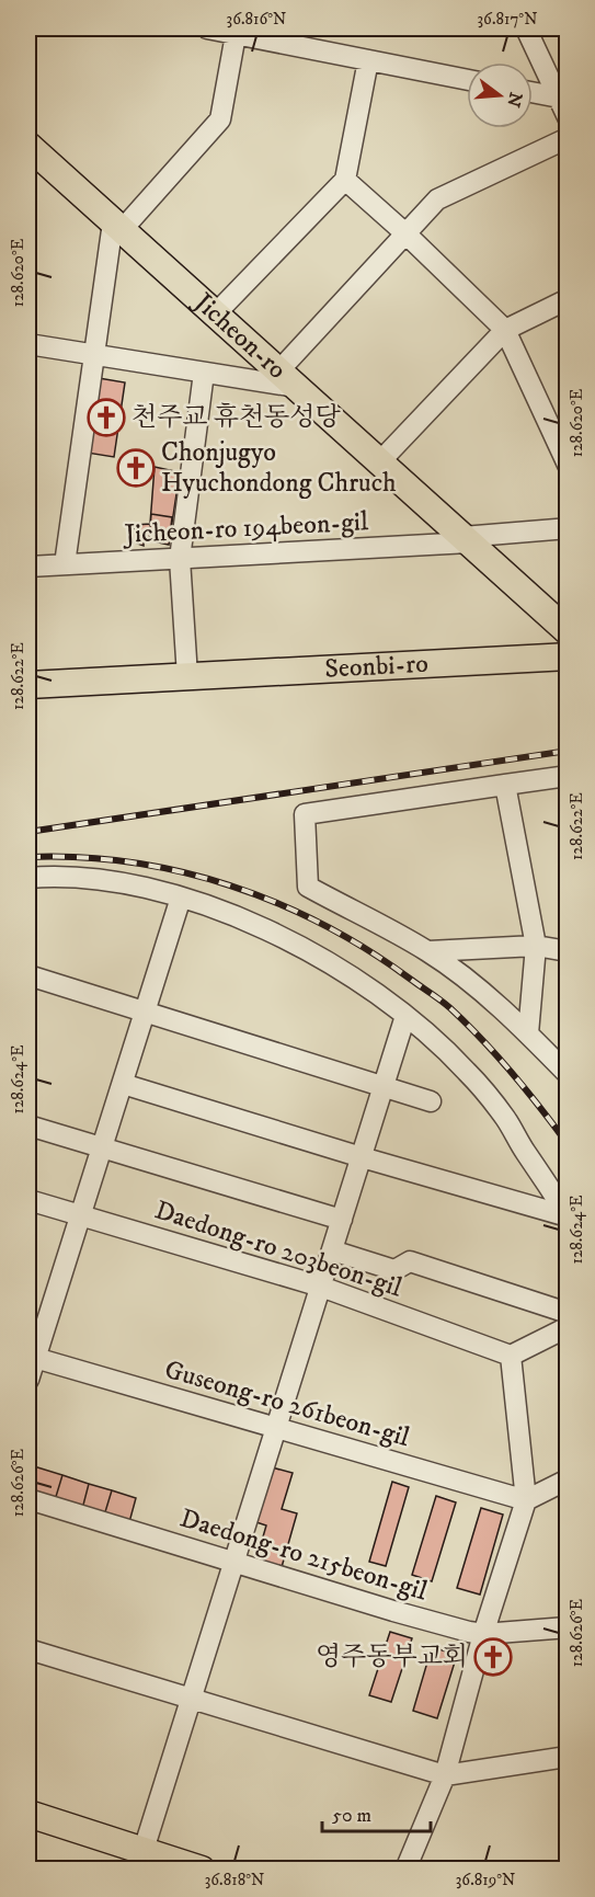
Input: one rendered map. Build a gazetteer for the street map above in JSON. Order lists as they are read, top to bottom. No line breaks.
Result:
{"streets":{"main road":["Jicheon-ro","Seonbi-ro"],"street":["Jicheon-ro 194beon-gil","Daedong-ro 203beon-gil","Guseong-ro 261beon-gil","Daedong-ro 215beon-gil"]},"crossings":[["Jicheon-ro","Jicheon-ro 194beon-gil"]],"places":{"church":["천주교 휴천동성당","Chonjugyo Hyuchondong Chruch","영주동부교회"]},"scale_bar":"50 m","north":"right","coordinates":["36.816°N","36.817°N","128.620°E","128.622°E","128.624°E","128.626°E","36.818°N","36.819°N"]}
